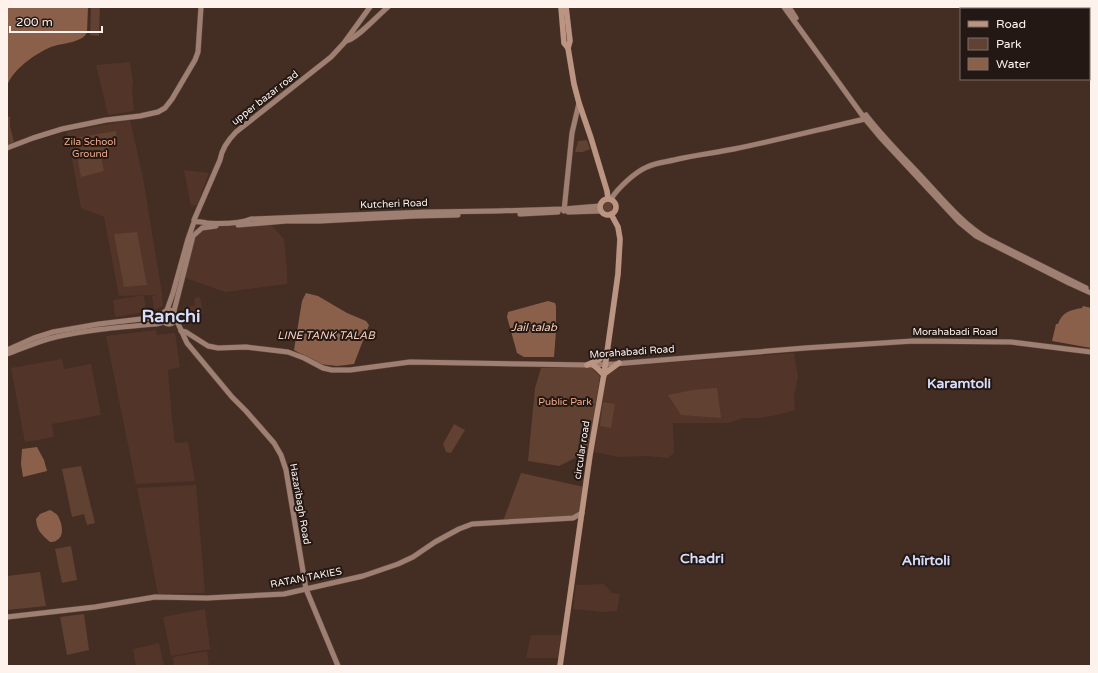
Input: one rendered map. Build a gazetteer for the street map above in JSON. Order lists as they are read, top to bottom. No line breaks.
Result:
{"streets":{"main road":["upper bazar road","Kutcheri Road","Morahabadi Road","circular road","Hazaribagh Road","RATAN TAKIES"]},"crossings":[["upper bazar road","Kutcheri Road"],["upper bazar road","Hazaribagh Road"],["Morahabadi Road","circular road"],["Morahabadi Road","Hazaribagh Road"],["circular road","RATAN TAKIES"],["Hazaribagh Road","RATAN TAKIES"]],"districts":["Ranchi","Karamtoli","Chadri","Ahīrtoli"],"water":["Jail talab","LINE TANK TALAB"],"parks":["Zila School Ground","Public Park"],"legend":["Road","Park","Water"],"scale_bar":"200 m"}
